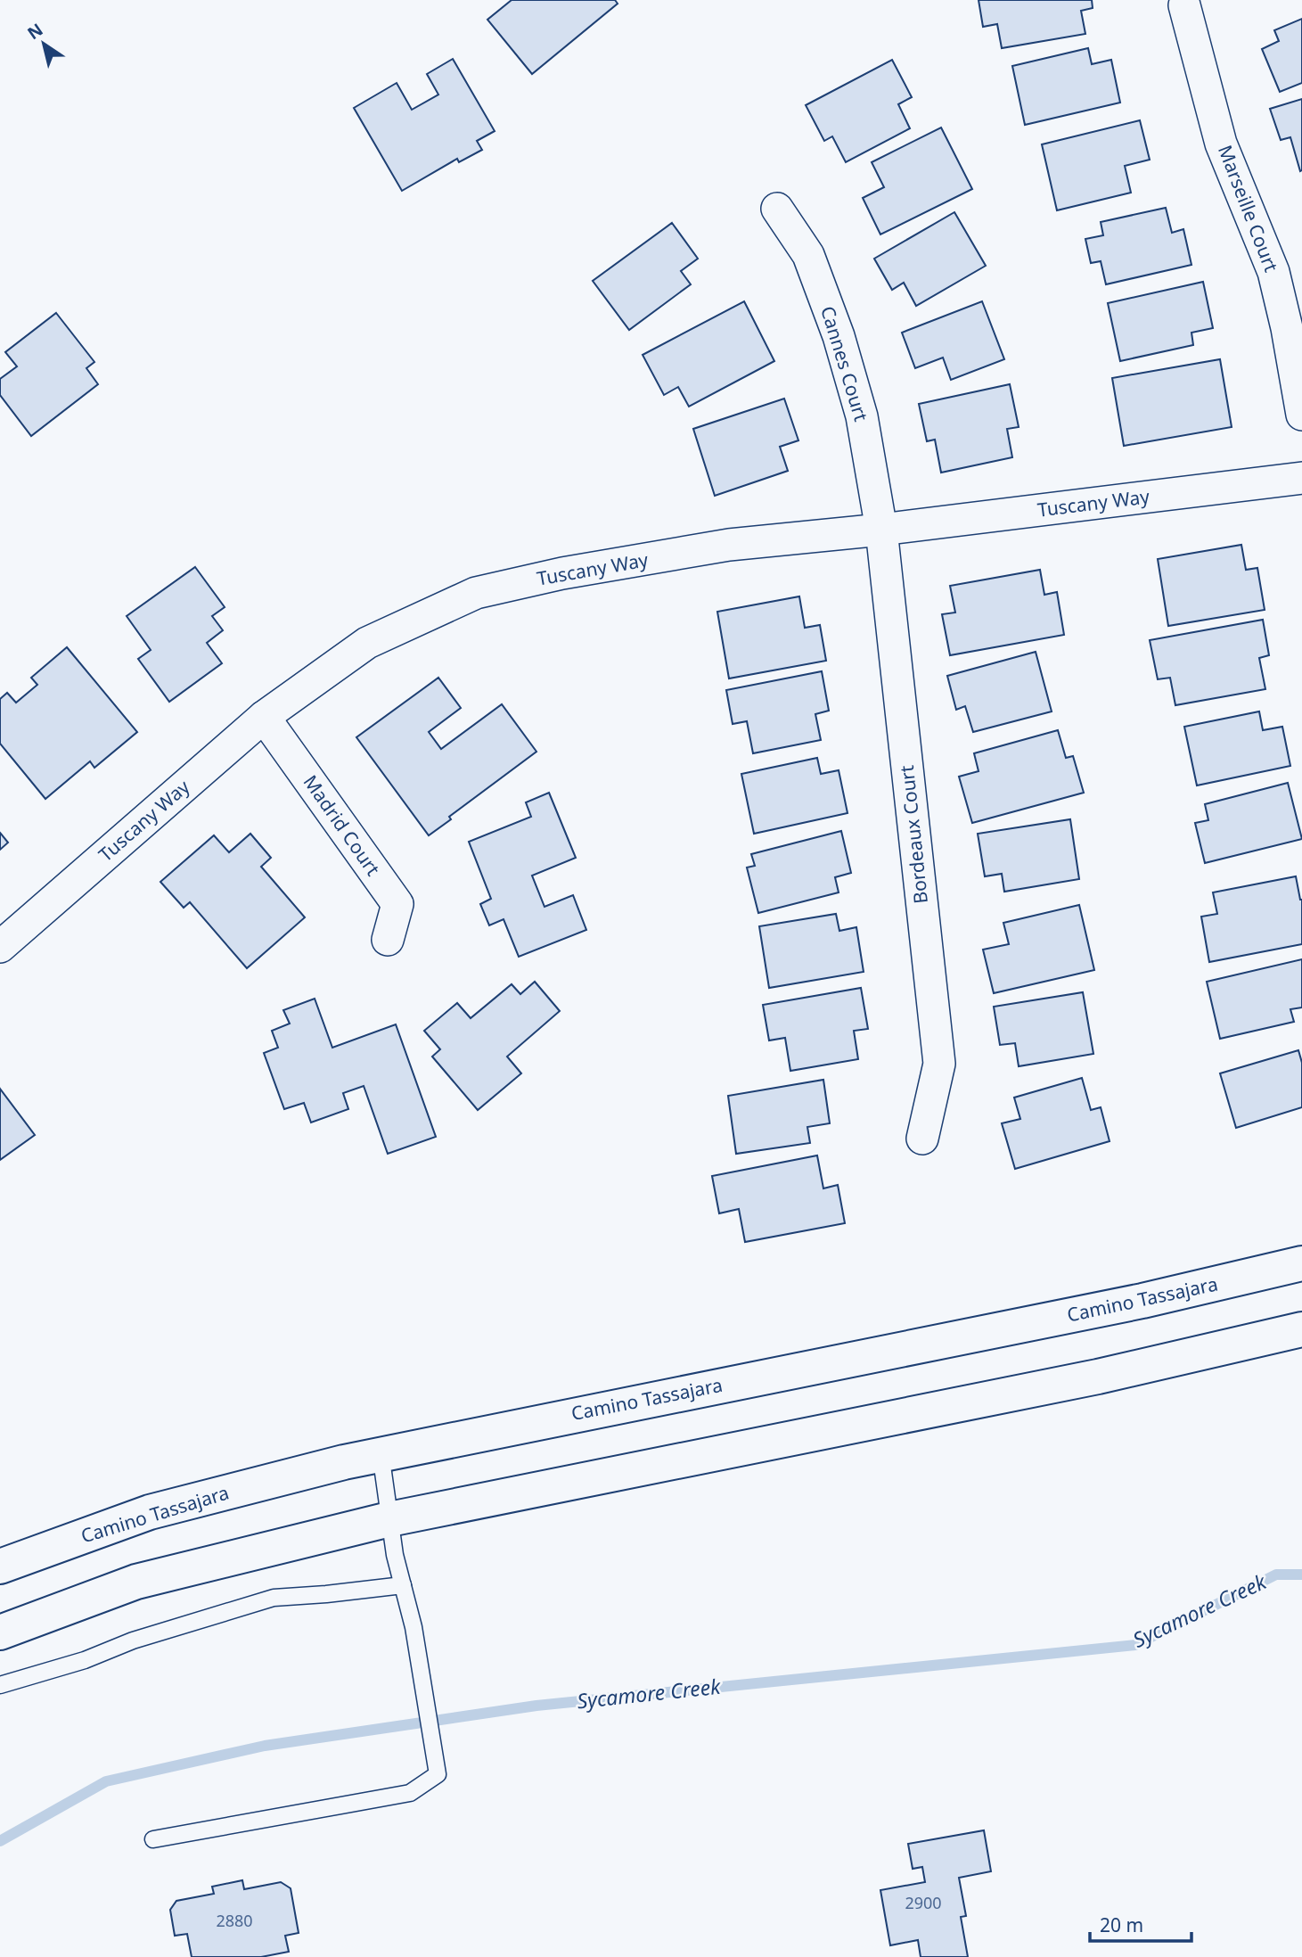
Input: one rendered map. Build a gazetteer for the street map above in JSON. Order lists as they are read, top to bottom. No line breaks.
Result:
{"streets":{"main road":["Camino Tassajara"],"street":["Marseille Court","Cannes Court","Tuscany Way","Madrid Court","Bordeaux Court"]},"crossings":[["Cannes Court","Tuscany Way"],["Cannes Court","Bordeaux Court"],["Tuscany Way","Madrid Court"],["Tuscany Way","Bordeaux Court"]],"water":["Sycamore Creek"],"house_numbers":["2900","2880"],"scale_bar":"20 m","north":"top left"}
